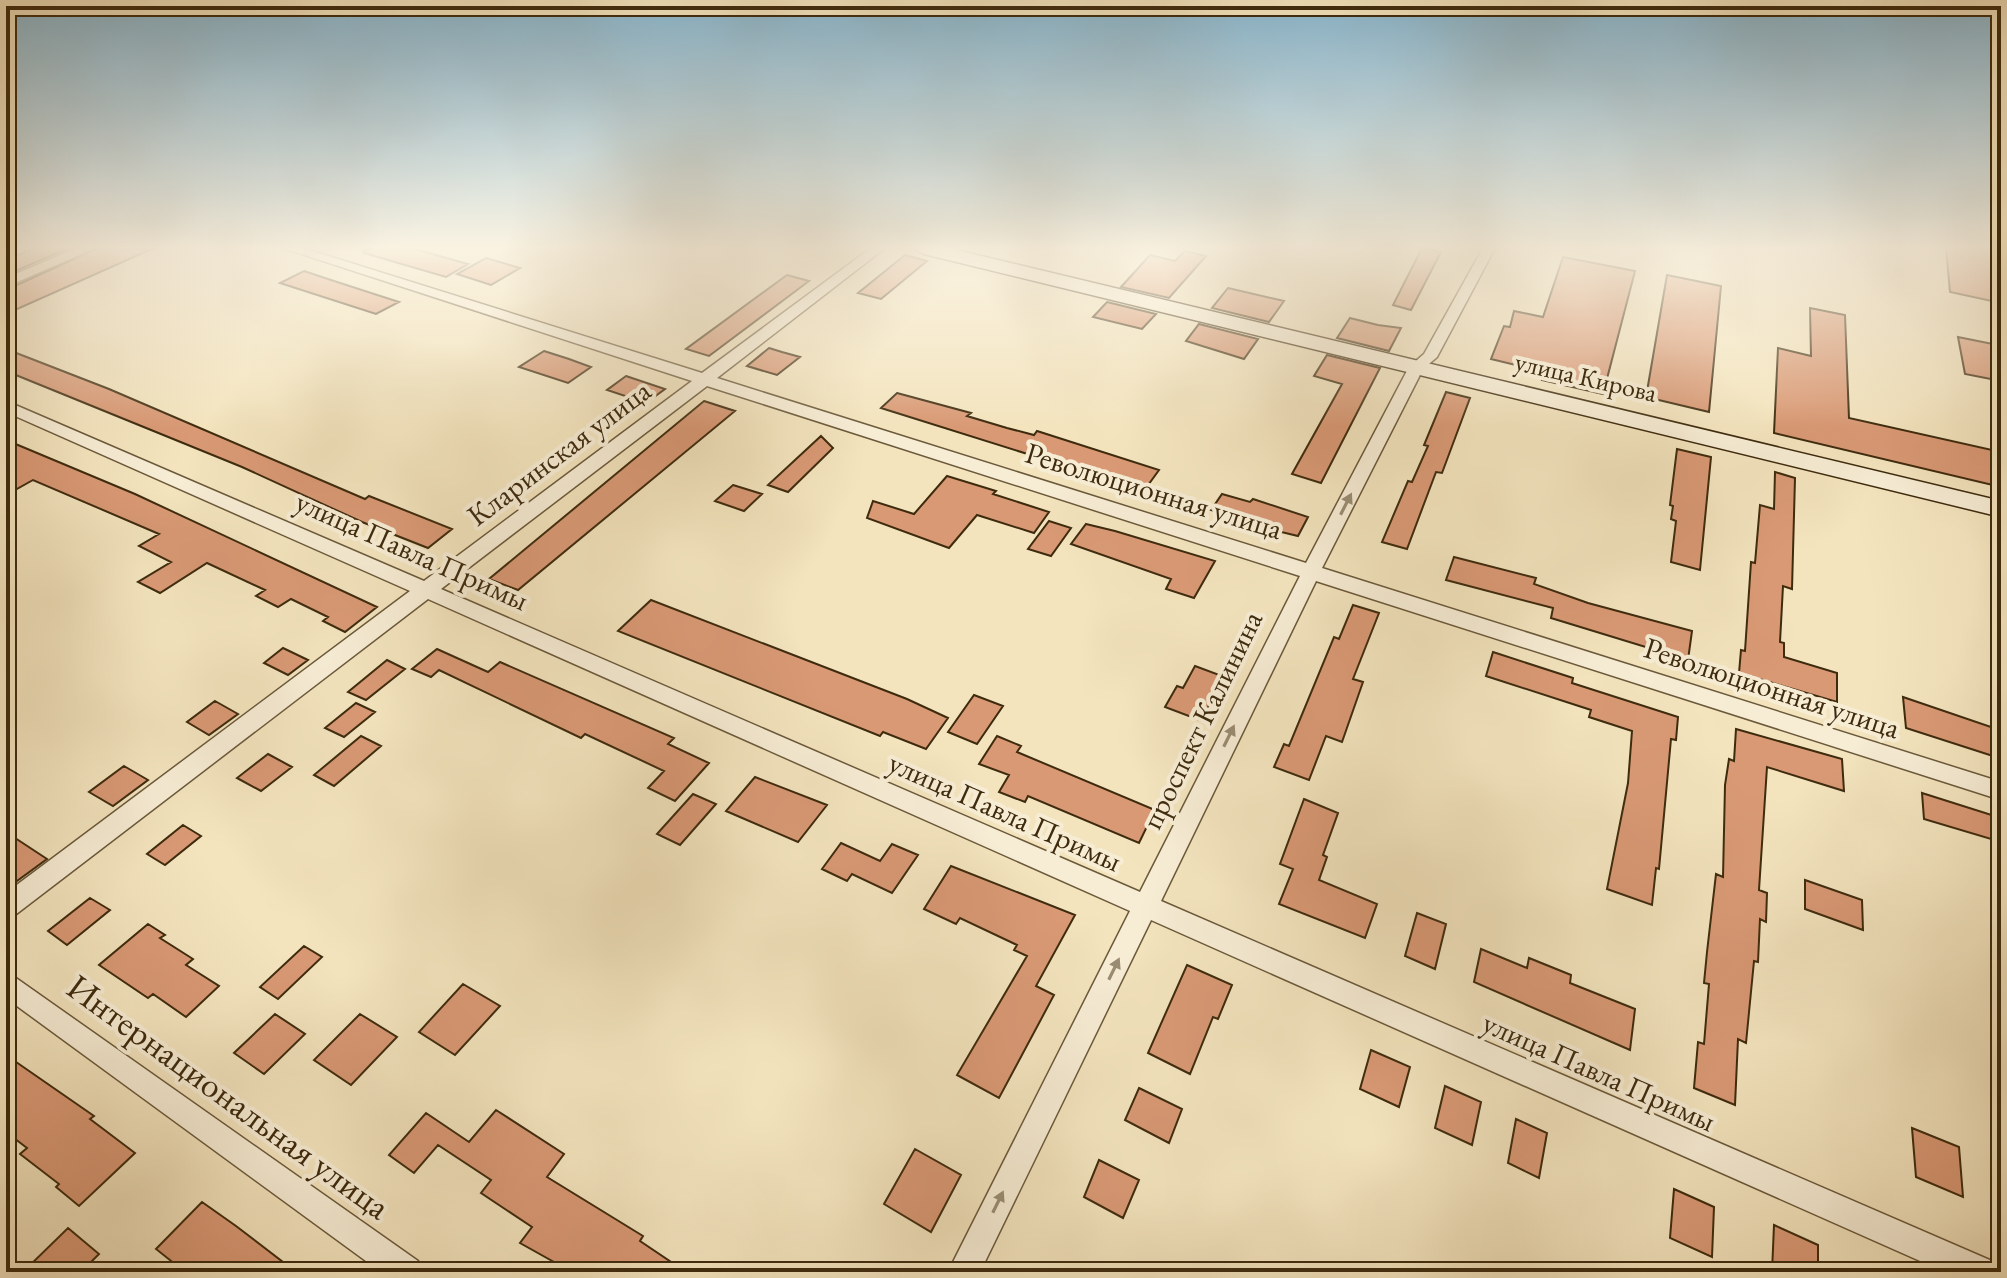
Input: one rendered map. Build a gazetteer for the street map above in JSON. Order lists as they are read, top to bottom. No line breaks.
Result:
{"streets":{"street":["улица Кирова","Кларинская улица","Революционная улица","улица Павла Примы","проспект Калинина","Интернациональная улица"]},"crossings":[["улица Кирова","проспект Калинина"],["Кларинская улица","Революционная улица"],["Кларинская улица","улица Павла Примы"],["Революционная улица","проспект Калинина"],["улица Павла Примы","проспект Калинина"]],"one_way":["проспект Калинина"]}
